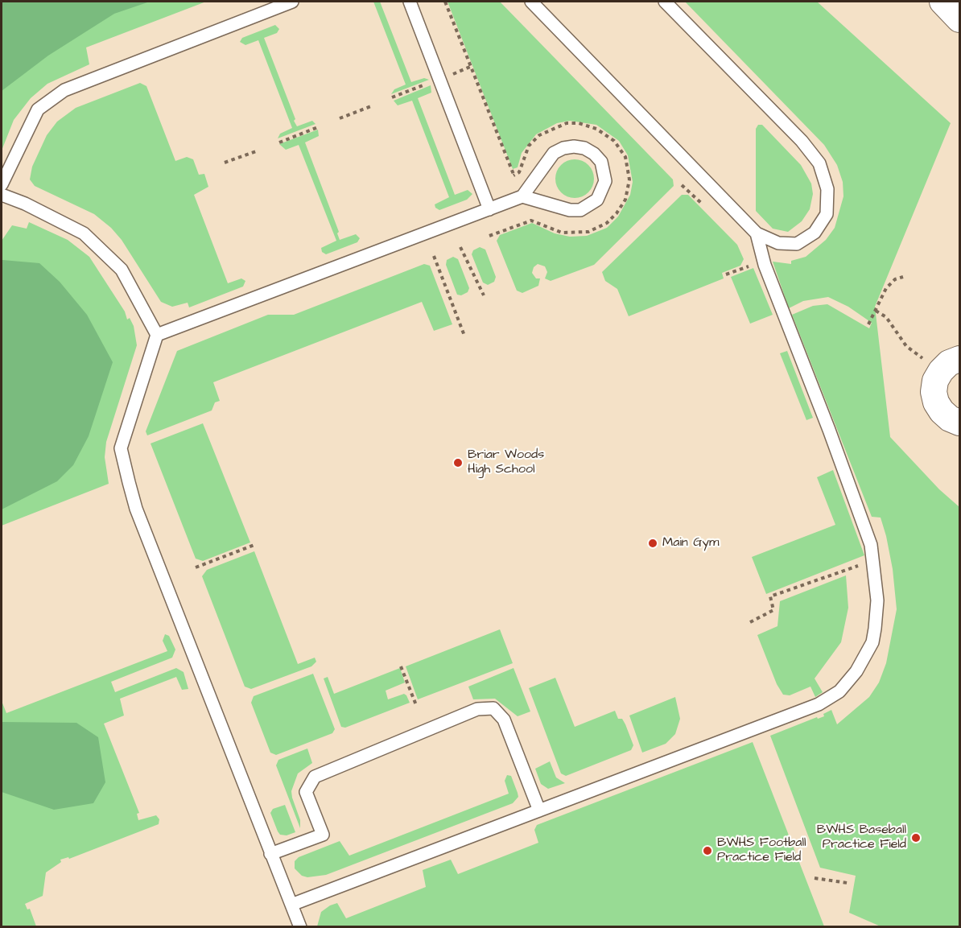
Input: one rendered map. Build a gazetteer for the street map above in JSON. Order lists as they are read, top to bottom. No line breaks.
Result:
{"places":["Briar Woods High School","Main Gym","BWHS Baseball Practice Field","BWHS Football Practice Field"]}
